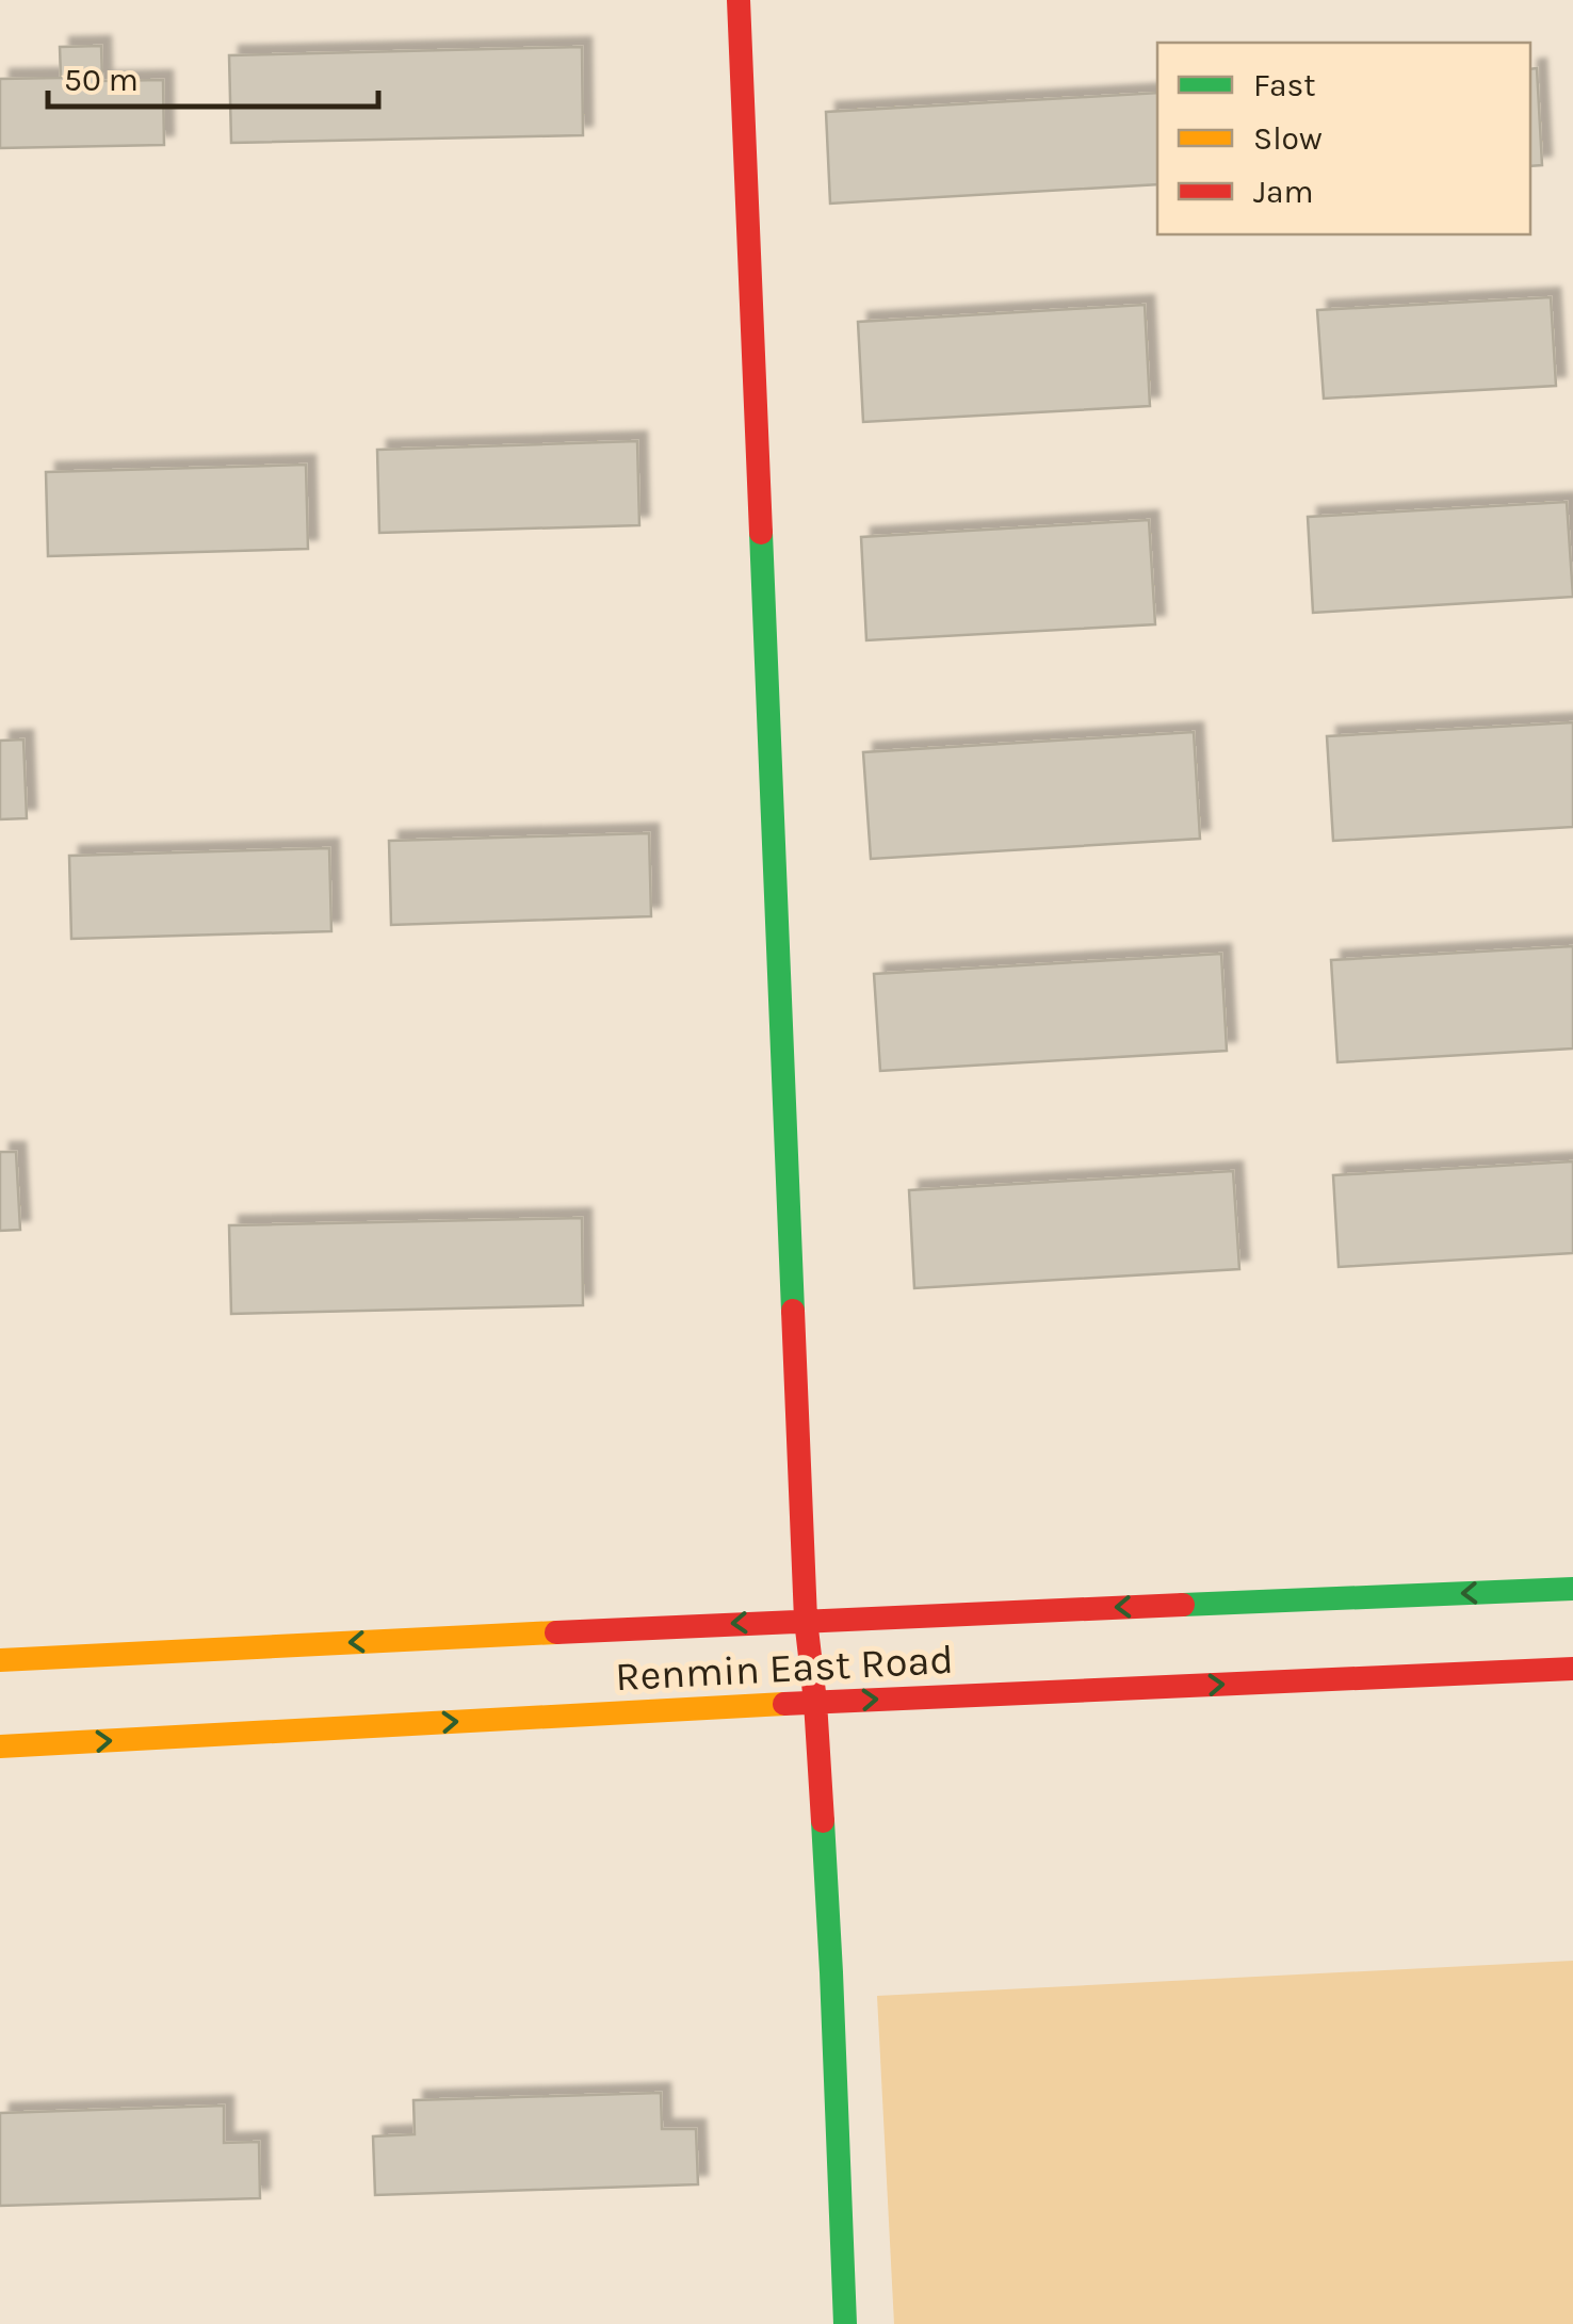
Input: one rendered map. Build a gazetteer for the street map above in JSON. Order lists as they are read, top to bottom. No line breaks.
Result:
{"streets":{"main road":["Renmin East Road"]},"legend":["Fast","Slow","Jam"],"scale_bar":"50 m"}
